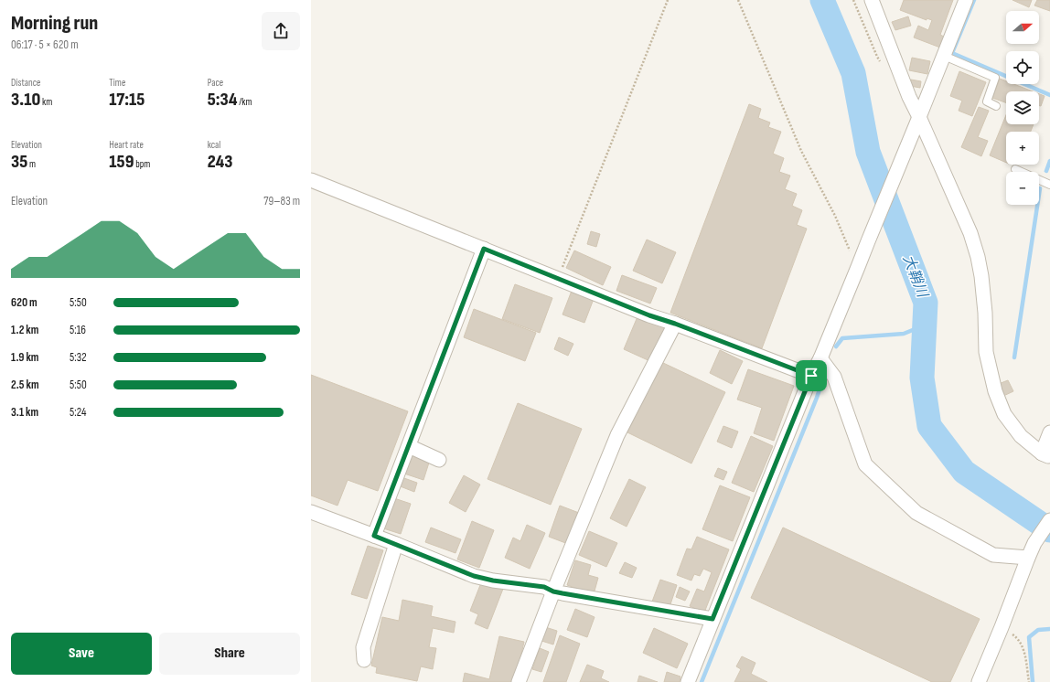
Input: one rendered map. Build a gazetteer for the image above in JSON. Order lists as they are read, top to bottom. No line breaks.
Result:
{"water":["大鞘川"],"north":"right","page":{"heading":["Morning run","06:17 · 5 × 620 m"],"map_buttons":["+","−"],"stats":[["Distance","3.10 km"],["Time","17:15"],["Pace","5:34 /km"],["Elevation","35 m"],["Heart rate","159 bpm"],["kcal","243"]],"chart":["Elevation","79–83 m"],"list":[{"name":"620 m","note":"5:50"},{"name":"1.2 km","note":"5:16"},{"name":"1.9 km","note":"5:32"},{"name":"2.5 km","note":"5:50"},{"name":"3.1 km","note":"5:24"}],"buttons":["Save","Share"]}}
